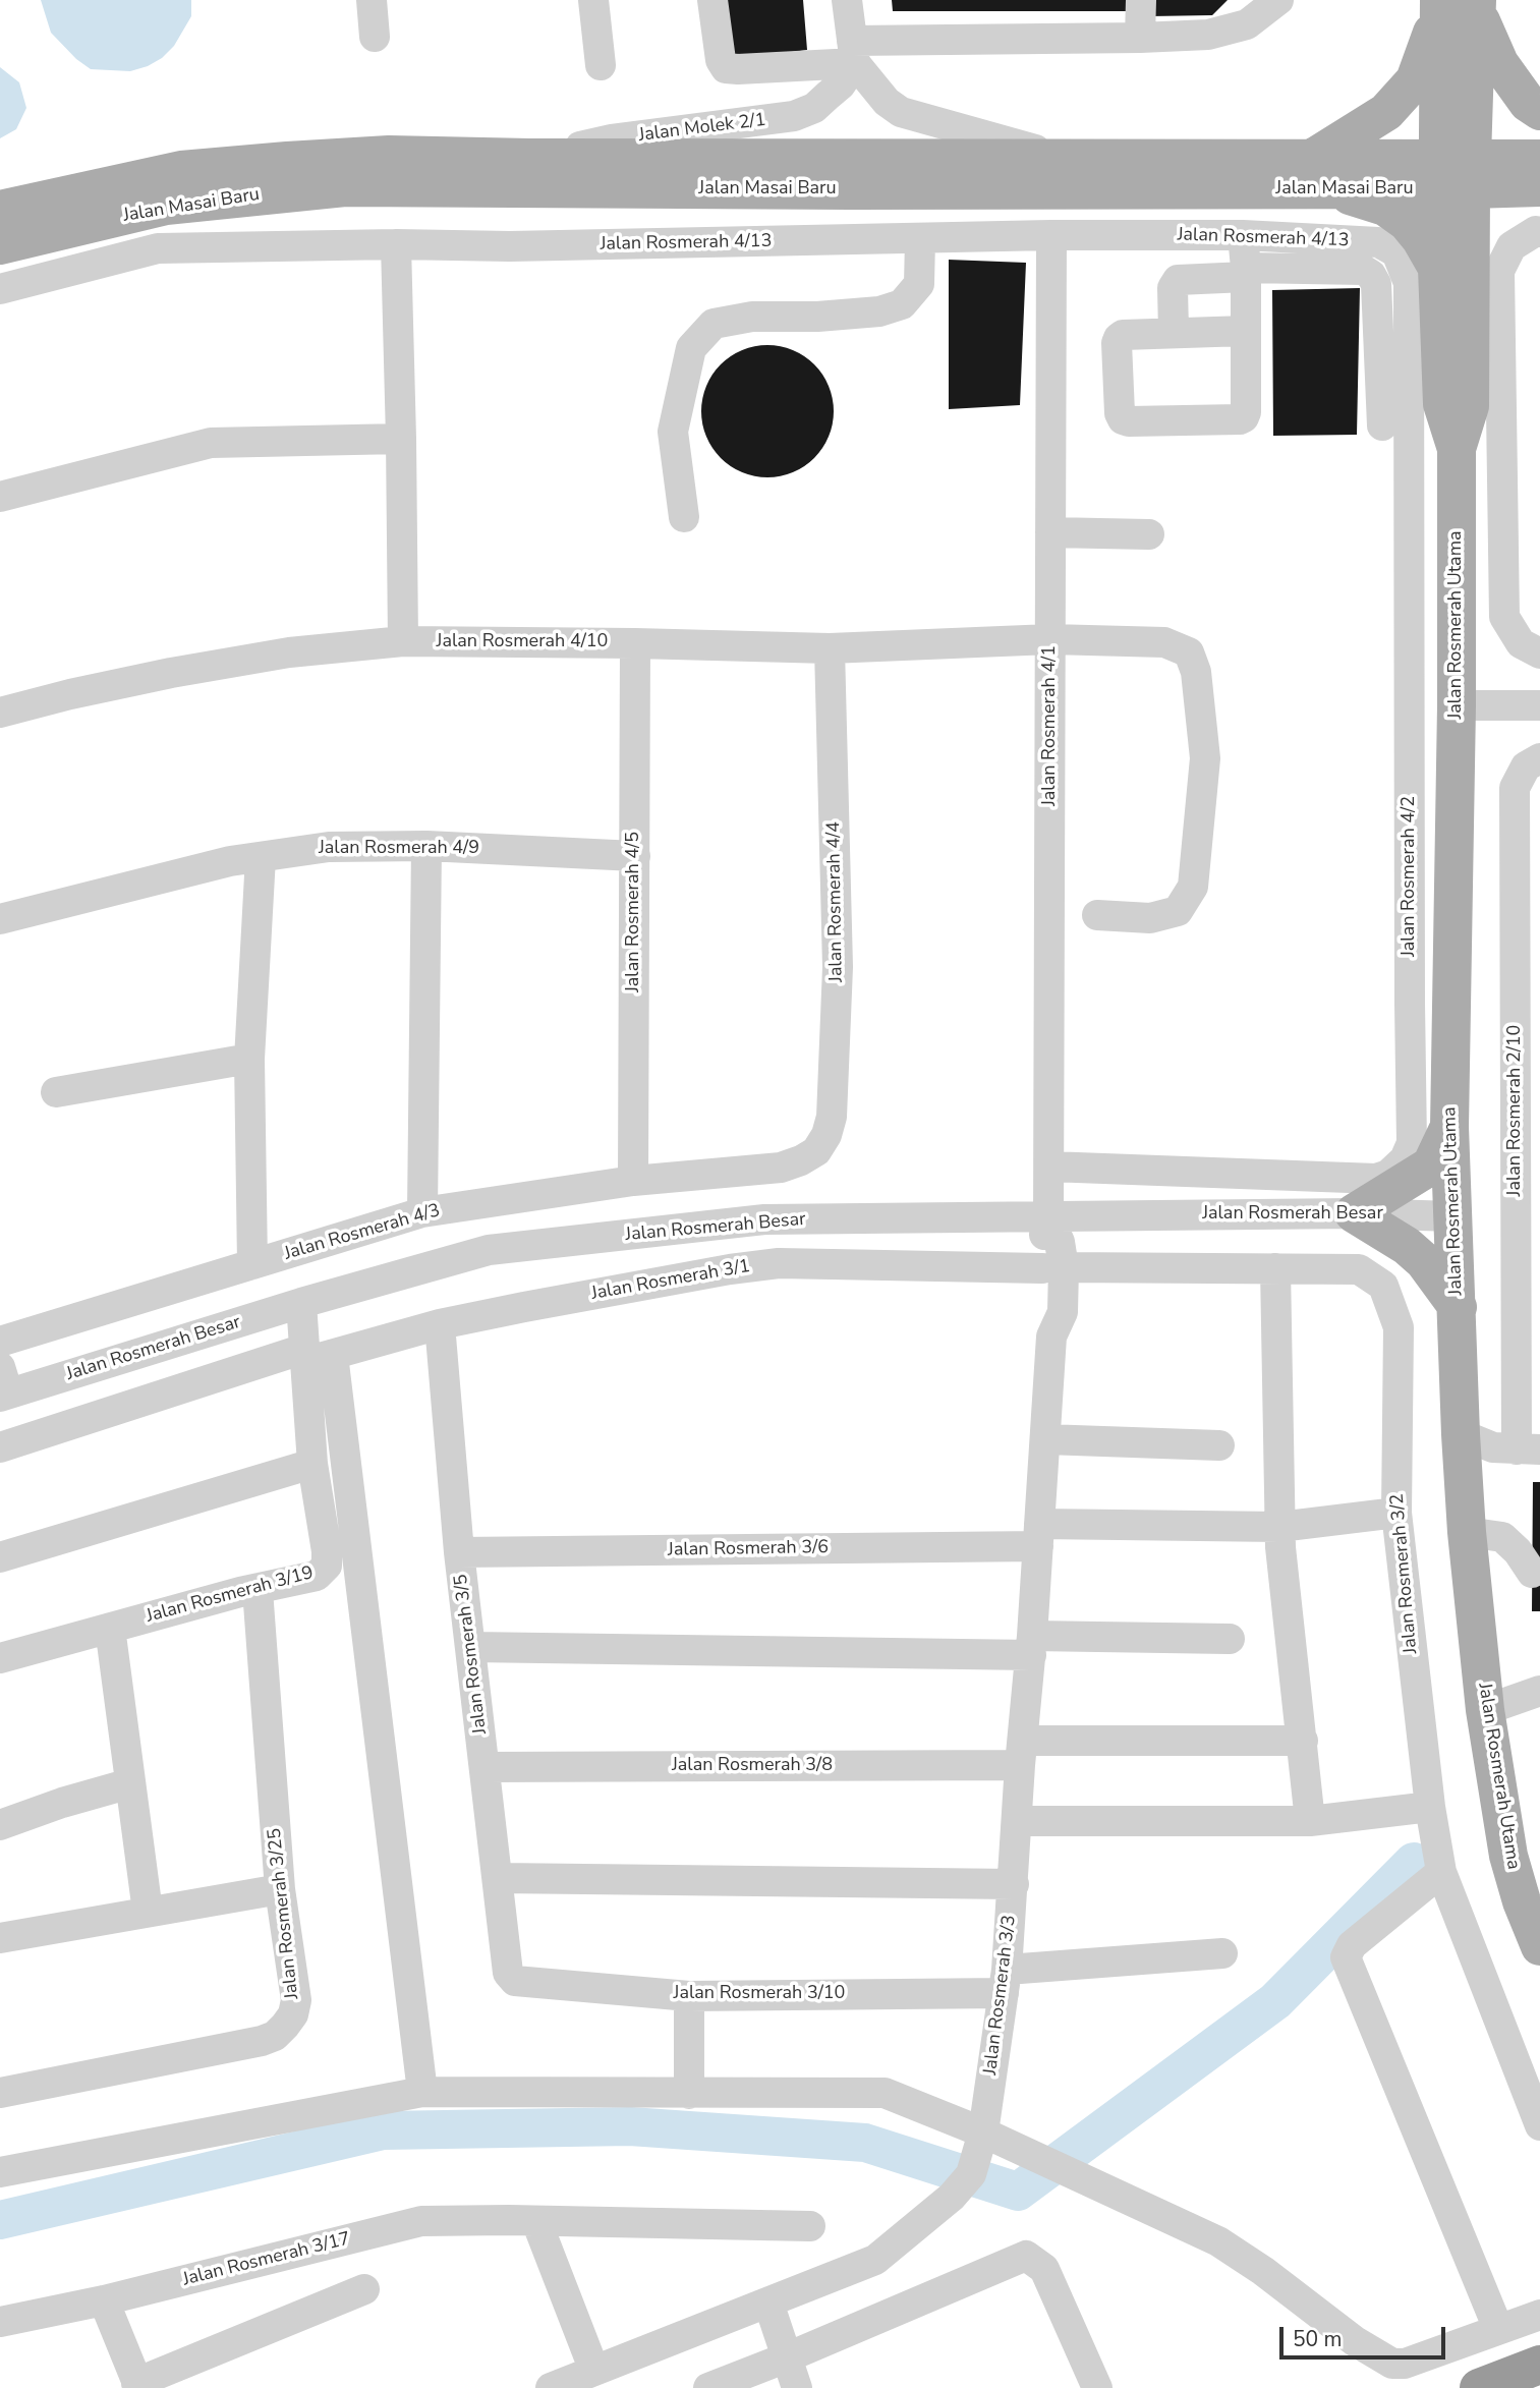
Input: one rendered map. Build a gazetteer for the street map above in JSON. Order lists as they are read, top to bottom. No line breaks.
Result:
{"streets":{"main road":["Jalan Masai Baru","Jalan Rosmerah Utama"],"street":["Jalan Molek 2/1","Jalan Rosmerah 4/13","Jalan Rosmerah 4/10","Jalan Rosmerah 4/1","Jalan Rosmerah 4/9","Jalan Rosmerah 4/2","Jalan Rosmerah 4/4","Jalan Rosmerah 4/5","Jalan Rosmerah 2/10","Jalan Rosmerah Besar","Jalan Rosmerah 4/3","Jalan Rosmerah 3/1","Jalan Rosmerah 3/6","Jalan Rosmerah 3/2","Jalan Rosmerah 3/19","Jalan Rosmerah 3/5","Jalan Rosmerah 3/8","Jalan Rosmerah 3/25","Jalan Rosmerah 3/10","Jalan Rosmerah 3/3","Jalan Rosmerah 3/17"]},"crossings":[["Jalan Molek 2/1","Jalan Masai Baru"],["Jalan Masai Baru","Jalan Rosmerah Utama"],["Jalan Rosmerah 4/13","Jalan Rosmerah 4/1"],["Jalan Rosmerah 4/13","Jalan Rosmerah 4/2"],["Jalan Rosmerah Utama","Jalan Rosmerah Besar"],["Jalan Rosmerah 4/10","Jalan Rosmerah 4/1"],["Jalan Rosmerah 4/10","Jalan Rosmerah 4/4"],["Jalan Rosmerah 4/10","Jalan Rosmerah 4/5"],["Jalan Rosmerah 4/1","Jalan Rosmerah 4/2"],["Jalan Rosmerah 4/1","Jalan Rosmerah Besar"],["Jalan Rosmerah 4/1","Jalan Rosmerah 3/3"],["Jalan Rosmerah 4/9","Jalan Rosmerah 4/5"],["Jalan Rosmerah 4/4","Jalan Rosmerah 4/3"],["Jalan Rosmerah 4/5","Jalan Rosmerah 4/3"],["Jalan Rosmerah Besar","Jalan Rosmerah 3/19"],["Jalan Rosmerah Besar","Jalan Rosmerah 3/3"],["Jalan Rosmerah 3/1","Jalan Rosmerah 3/2"],["Jalan Rosmerah 3/1","Jalan Rosmerah 3/19"],["Jalan Rosmerah 3/1","Jalan Rosmerah 3/5"],["Jalan Rosmerah 3/1","Jalan Rosmerah 3/3"],["Jalan Rosmerah 3/6","Jalan Rosmerah 3/2"],["Jalan Rosmerah 3/6","Jalan Rosmerah 3/5"],["Jalan Rosmerah 3/6","Jalan Rosmerah 3/3"],["Jalan Rosmerah 3/2","Jalan Rosmerah 3/3"],["Jalan Rosmerah 3/19","Jalan Rosmerah 3/25"],["Jalan Rosmerah 3/5","Jalan Rosmerah 3/8"],["Jalan Rosmerah 3/5","Jalan Rosmerah 3/10"],["Jalan Rosmerah 3/8","Jalan Rosmerah 3/3"],["Jalan Rosmerah 3/10","Jalan Rosmerah 3/3"]],"scale_bar":"50 m"}
